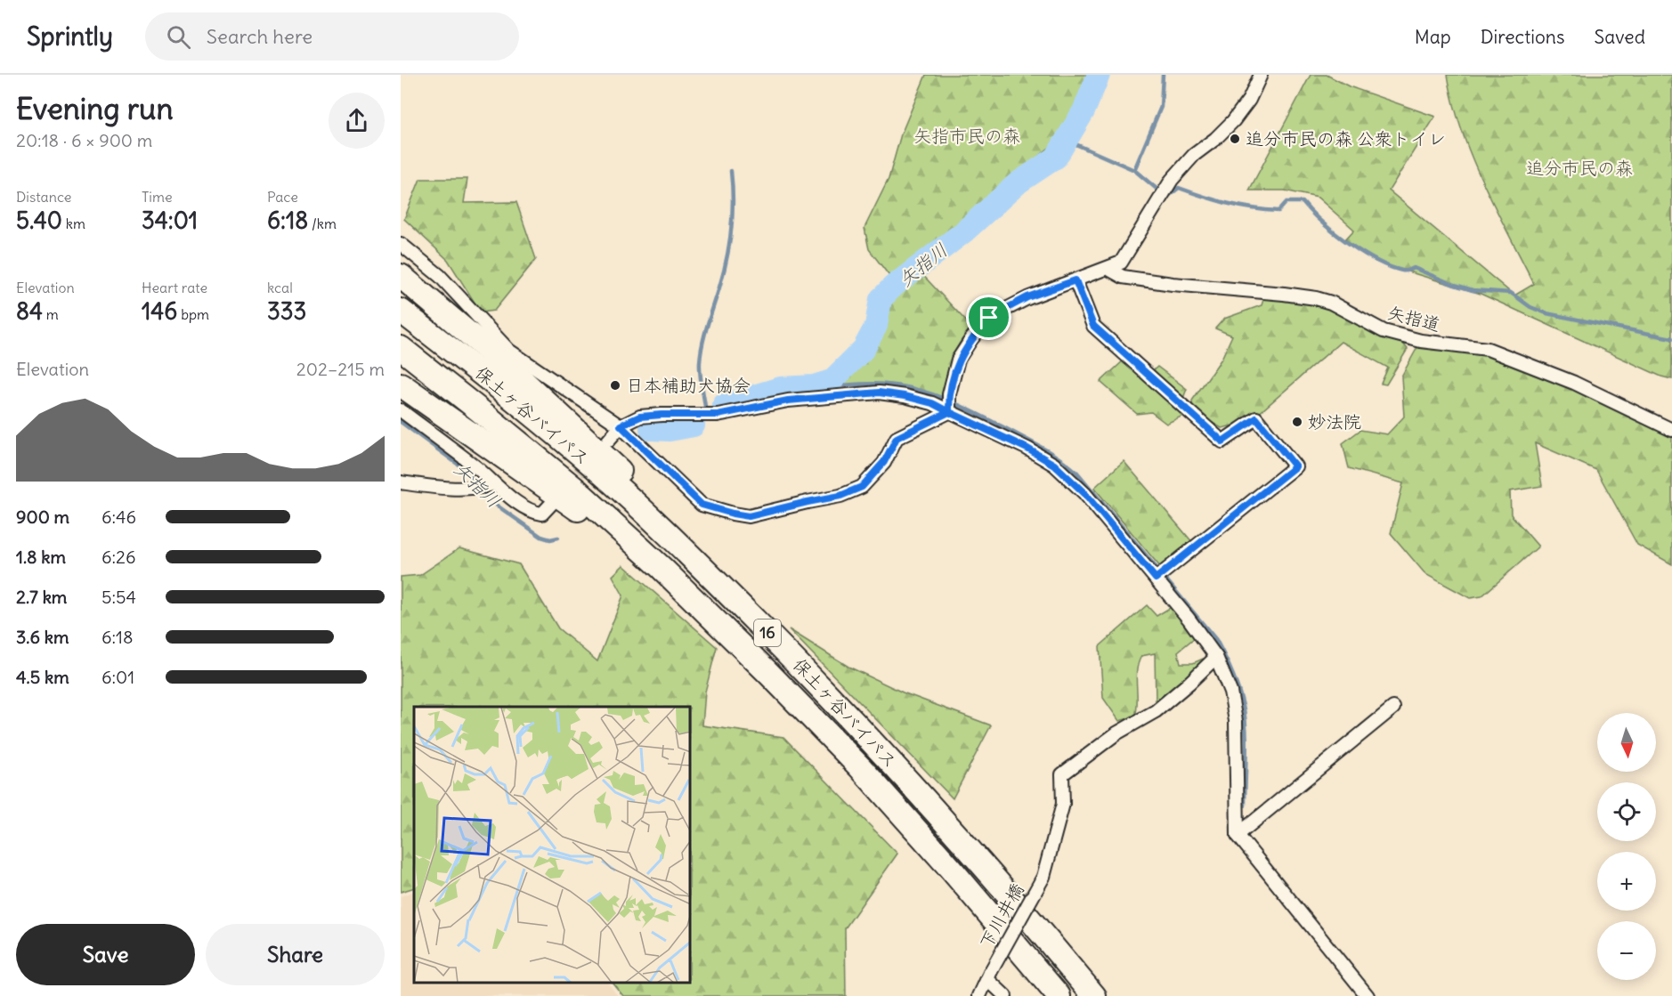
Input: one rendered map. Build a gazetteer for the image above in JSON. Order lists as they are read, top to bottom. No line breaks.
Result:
{"streets":{"highway":["保土ヶ谷バイパス","16"],"street":["矢指道","下川井橋"]},"water":["矢指川"],"parks":["矢指市民の森","追分市民の森"],"places":["追分市民の森 公衆トイレ","日本補助犬協会","妙法院"],"north":"bottom","page":{"header":"Sprintly","search":"Search here","nav":["Map","Directions","Saved"],"heading":["Evening run","20:18 · 6 × 900 m"],"stats":[["Distance","5.40 km"],["Time","34:01"],["Pace","6:18 /km"],["Elevation","84 m"],["Heart rate","146 bpm"],["kcal","333"]],"chart":["Elevation","202–215 m"],"list":[{"name":"900 m","note":"6:46"},{"name":"1.8 km","note":"6:26"},{"name":"2.7 km","note":"5:54"},{"name":"3.6 km","note":"6:18"},{"name":"4.5 km","note":"6:01"}],"map_buttons":["+","−"],"buttons":["Save","Share"]}}
